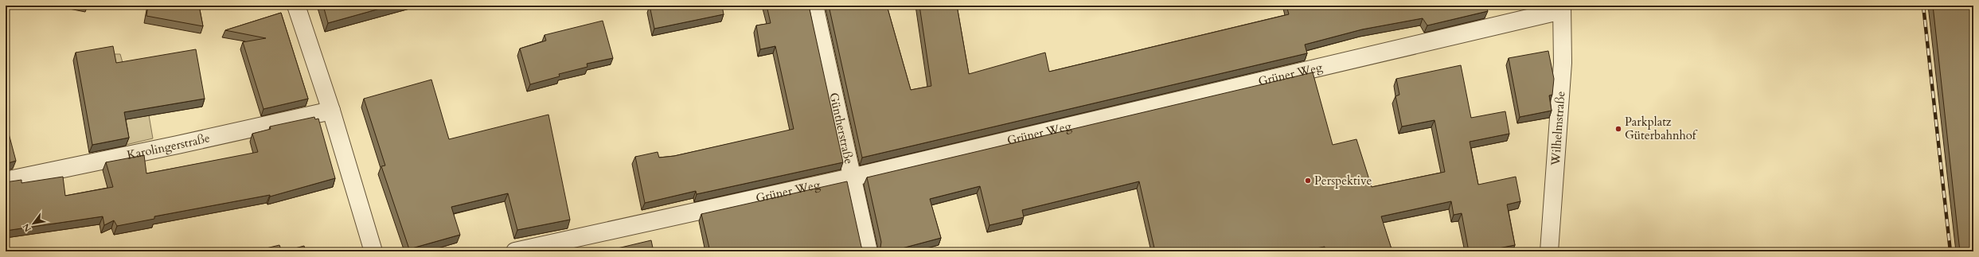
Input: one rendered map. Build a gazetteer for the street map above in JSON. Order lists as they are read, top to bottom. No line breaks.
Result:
{"streets":{"street":["Grüner Weg","Güntherstraße","Wilhelmstraße","Karolingerstraße"]},"crossings":[["Grüner Weg","Güntherstraße"],["Grüner Weg","Wilhelmstraße"]],"places":["Parkplatz Güterbahnhof","Perspektive"],"north":"bottom left"}
